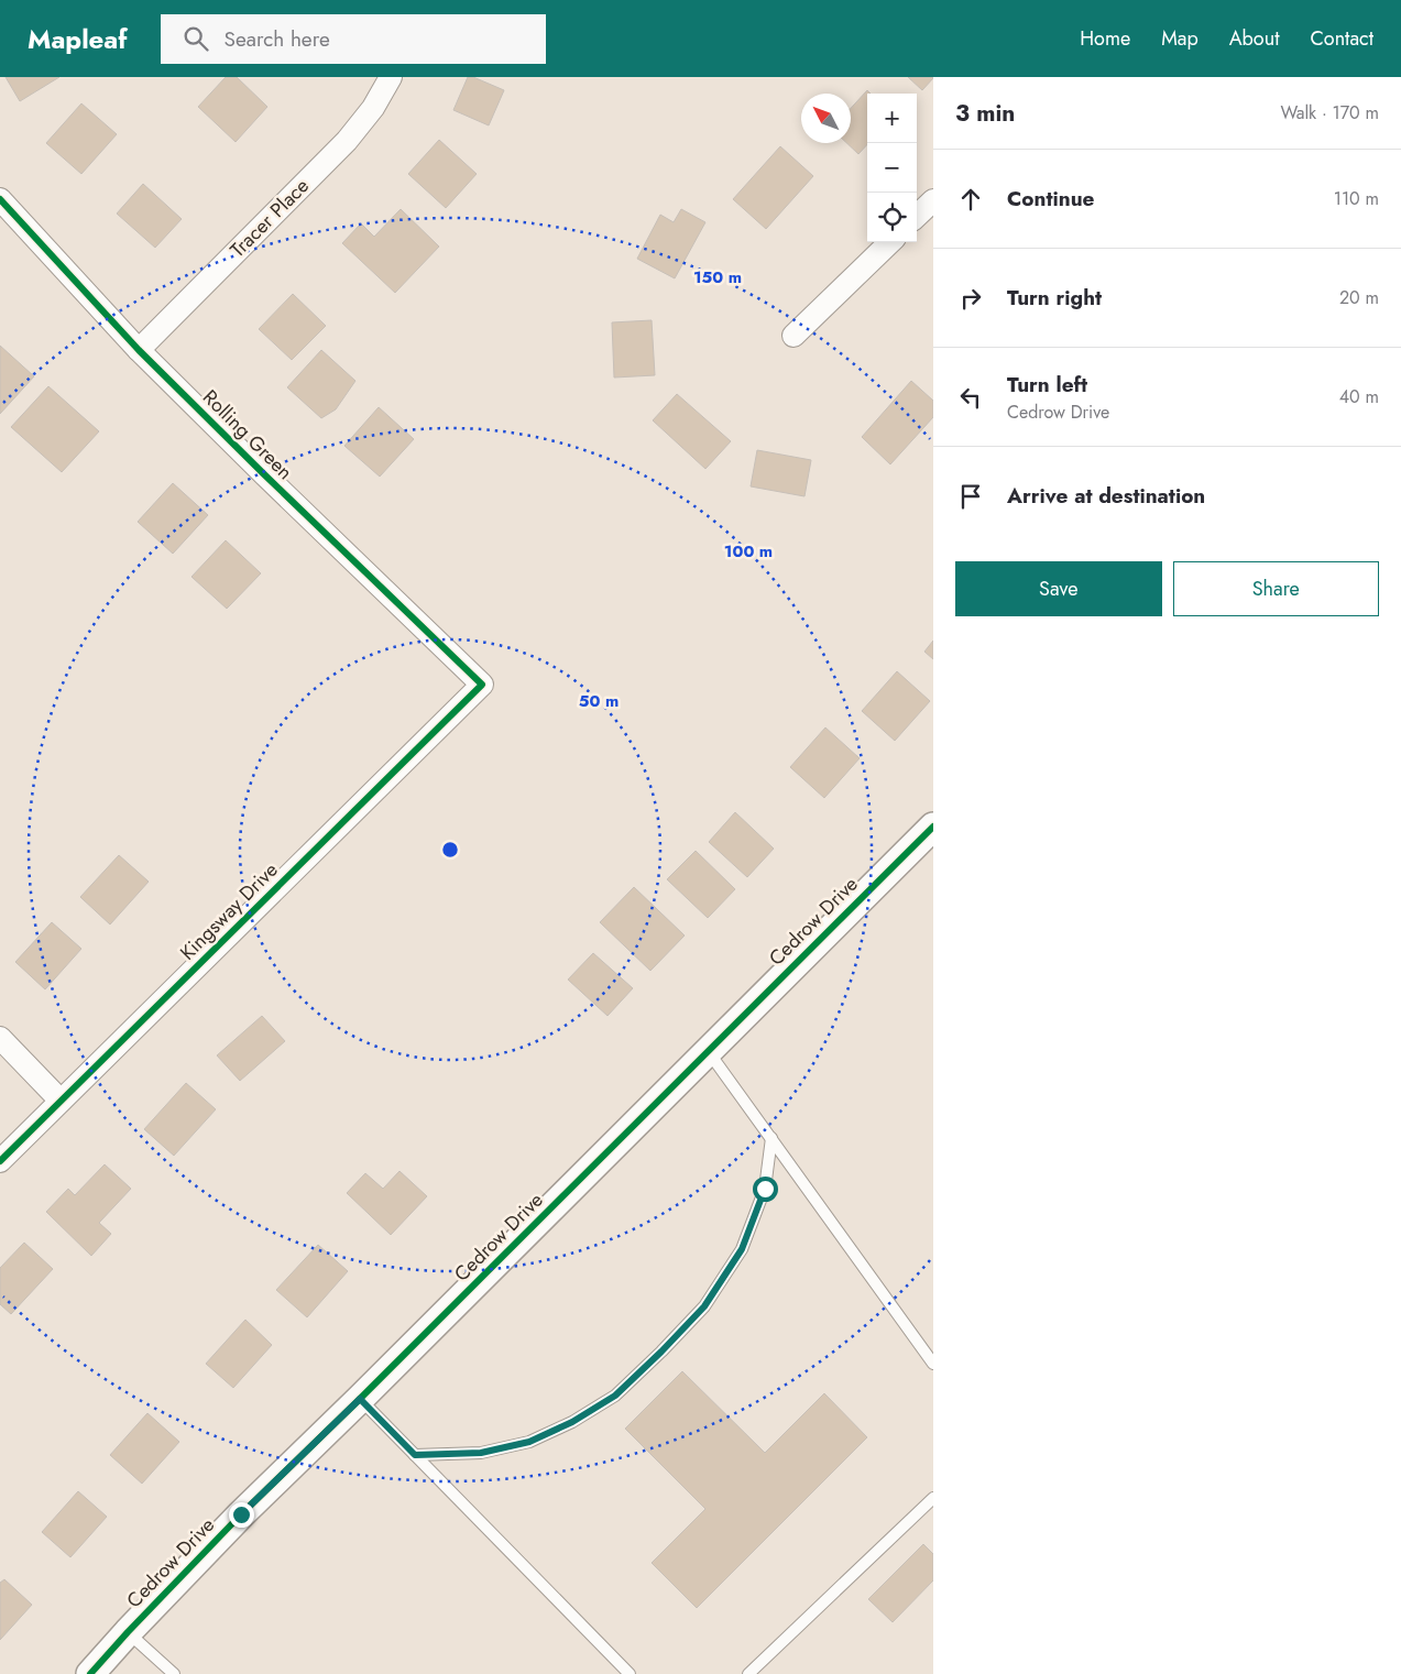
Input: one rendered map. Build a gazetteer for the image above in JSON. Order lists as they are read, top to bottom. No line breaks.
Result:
{"streets":{"street":["Tracer Place","Rolling Green","Kingsway Drive","Cedrow Drive"]},"crossings":[["Tracer Place","Rolling Green"],["Rolling Green","Kingsway Drive"]],"north":"top left","page":{"header":"Mapleaf","search":"Search here","nav":["Home","Map","About","Contact"],"heading":["3 min","Walk · 170 m"],"map_buttons":["+","−"],"list":[["Continue","110 m"],["Turn right","20 m"],["Turn left","Cedrow Drive","40 m"],"Arrive at destination"],"buttons":["Save","Share"]},"rings":["150 m","100 m","50 m"]}
